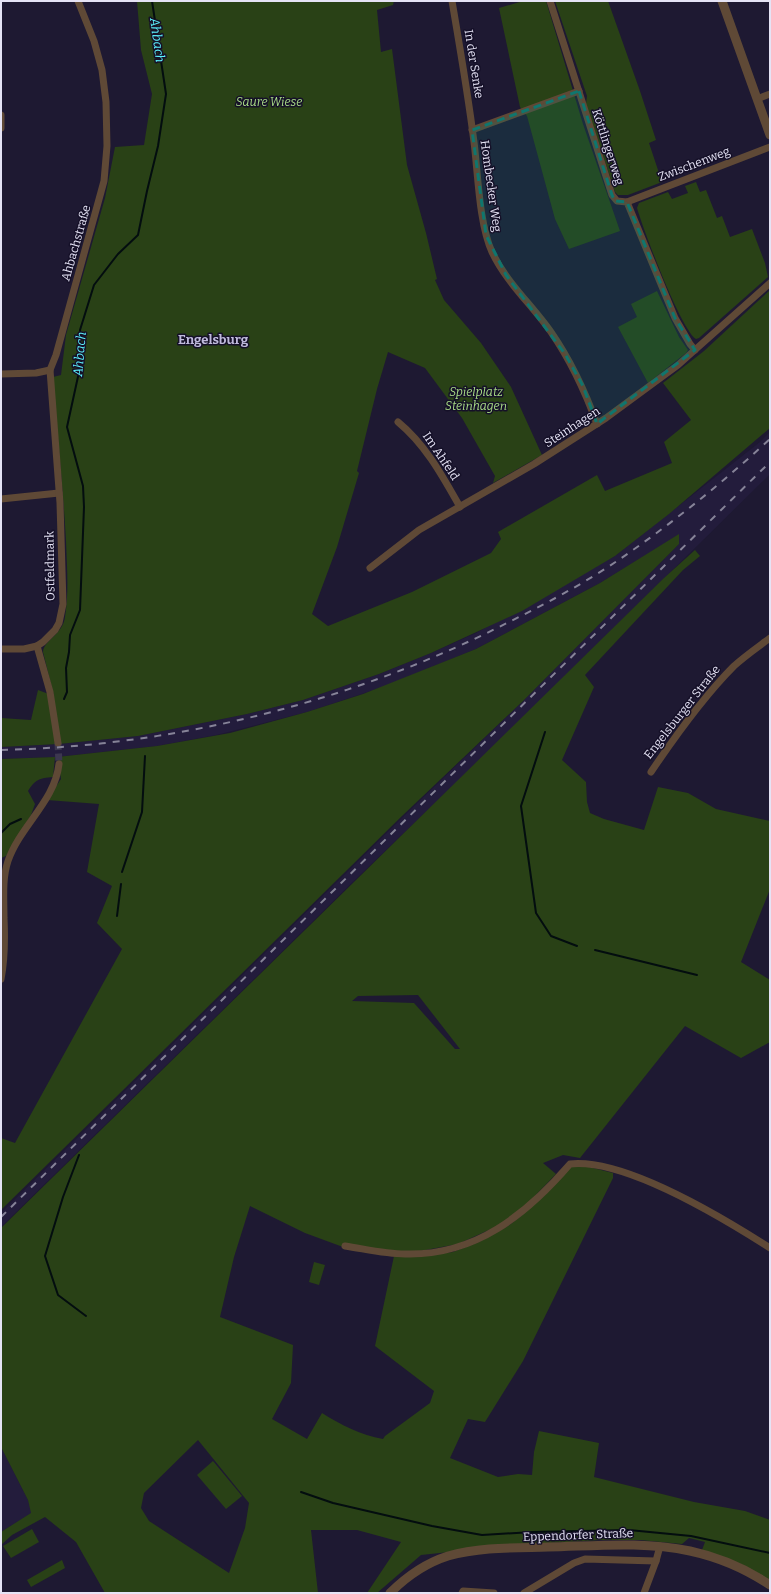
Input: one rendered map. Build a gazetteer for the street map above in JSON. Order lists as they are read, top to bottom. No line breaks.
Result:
{"streets":{"street":["In der Senke","Köttlingerweg","Zwischenweg","Hombecker Weg","Ahbachstraße","Steinhagen","Im Ahfeld","Ostfeldmark","Engelsburger Straße","Eppendorfer Straße"]},"crossings":[["In der Senke","Hombecker Weg"],["Köttlingerweg","Zwischenweg"],["Köttlingerweg","Hombecker Weg"],["Hombecker Weg","Steinhagen"],["Ahbachstraße","Ostfeldmark"],["Steinhagen","Im Ahfeld"]],"districts":["Engelsburg"],"water":["Ahbach"],"parks":["Saure Wiese","Spielplatz Steinhagen"]}
